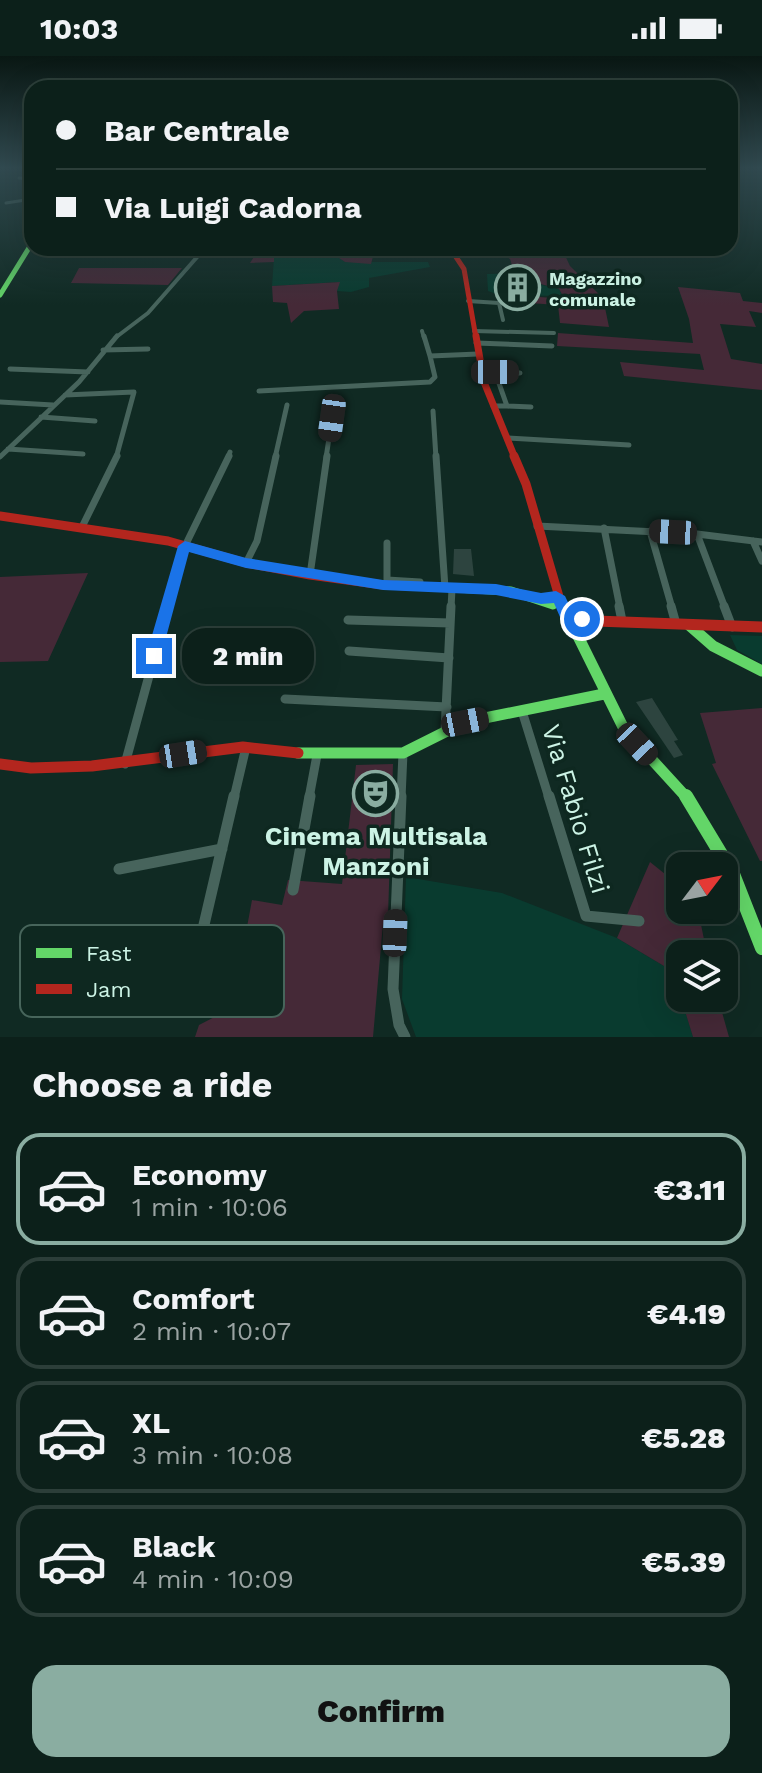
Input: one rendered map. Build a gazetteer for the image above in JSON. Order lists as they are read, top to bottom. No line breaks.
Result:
{"streets":{"street":["Via Fabio Filzi"]},"places":{"building":["Magazzino comunale"],"theatre":["Cinema Multisala Manzoni"]},"legend":["Fast","Jam"],"north":"top right","page":{"status":"10:03","banner":["Bar Centrale","Via Luigi Cadorna"],"bubble":"2 min","heading":"Choose a ride","list":[{"name":"Economy","note":"1 min · 10:06","value":"€3.11"},{"name":"Comfort","note":"2 min · 10:07","value":"€4.19"},{"name":"XL","note":"3 min · 10:08","value":"€5.28"},{"name":"Black","note":"4 min · 10:09","value":"€5.39"}],"buttons":"Confirm"}}
